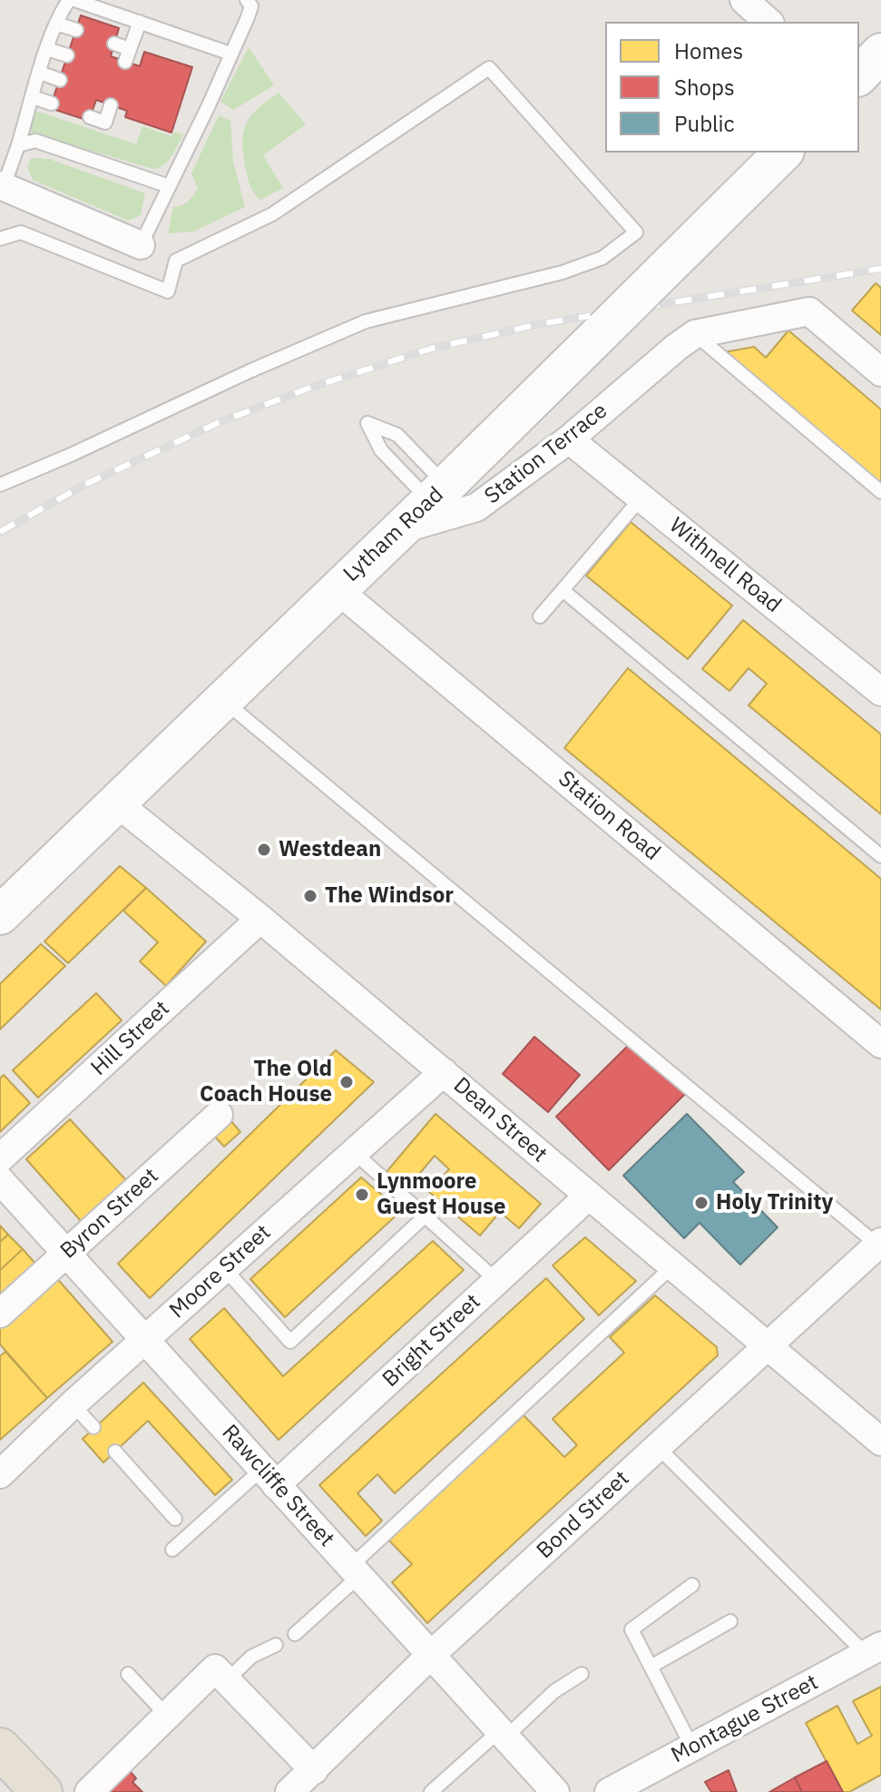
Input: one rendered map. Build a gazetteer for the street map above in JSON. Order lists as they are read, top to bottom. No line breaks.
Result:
{"streets":{"main road":["Lytham Road"],"street":["Station Terrace","Withnell Road","Station Road","Hill Street","Dean Street","Byron Street","Moore Street","Bright Street","Rawcliffe Street","Bond Street","Montague Street"]},"crossings":[["Station Terrace","Lytham Road"],["Station Terrace","Withnell Road"],["Lytham Road","Station Road"],["Lytham Road","Dean Street"],["Hill Street","Dean Street"],["Dean Street","Moore Street"],["Dean Street","Bright Street"],["Dean Street","Bond Street"],["Byron Street","Rawcliffe Street"],["Moore Street","Rawcliffe Street"],["Bright Street","Rawcliffe Street"],["Rawcliffe Street","Bond Street"]],"places":["Westdean","The Windsor","The Old Coach House","Lynmoore Guest House","Holy Trinity"],"legend":["Homes","Shops","Public"]}
